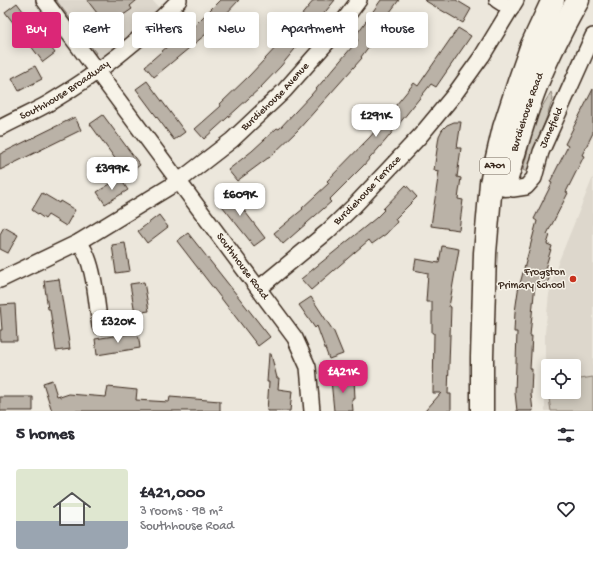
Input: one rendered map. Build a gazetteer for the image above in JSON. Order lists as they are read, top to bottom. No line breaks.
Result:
{"streets":{"main road":["Burdiehouse Road","A701"],"street":["Southhouse Broadway","Burdiehouse Avenue","Janefield","Burdiehouse Terrace","Southhouse Road"]},"crossings":[["Southhouse Broadway","Southhouse Road"],["Burdiehouse Avenue","Southhouse Road"],["Burdiehouse Road","Janefield"],["Burdiehouse Terrace","Southhouse Road"]],"places":["Frogston Primary School"],"page":{"chip":["Buy","Rent","Filters","New","Apartment","House"],"price":["£291K","£399K","£609K","£320K","£421K"],"heading":"5 homes","list":[{"name":"£421,000","note":"3 rooms · 98 m² · Southhouse Road"}]}}
